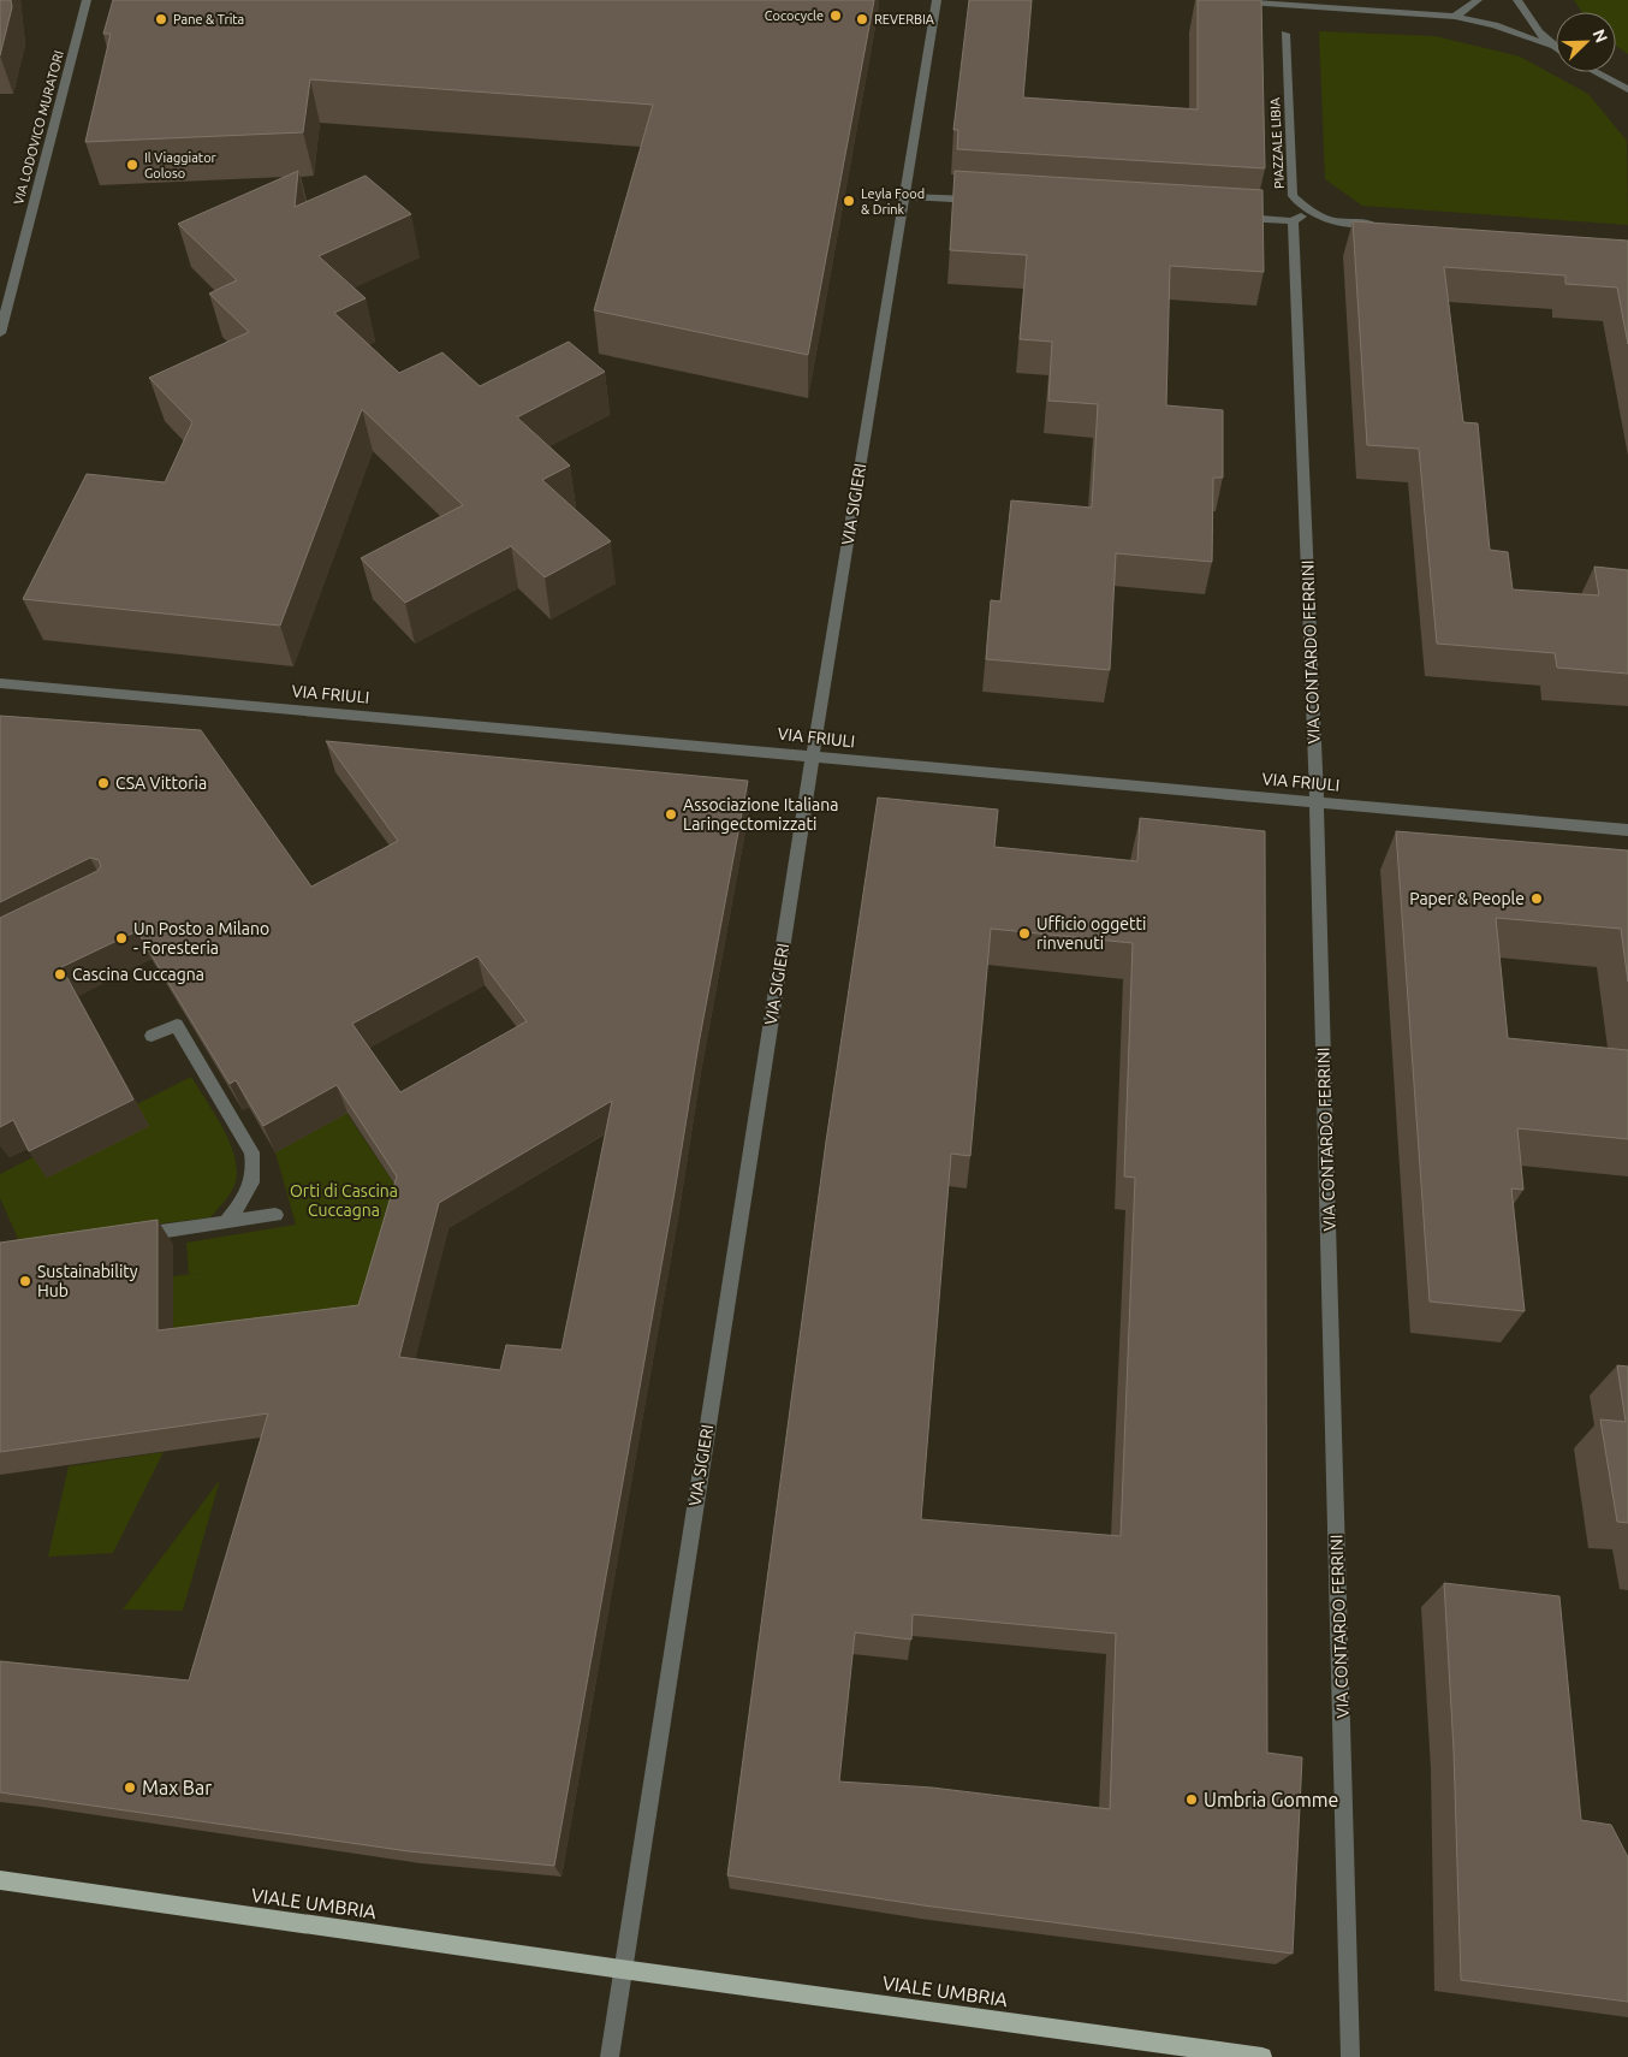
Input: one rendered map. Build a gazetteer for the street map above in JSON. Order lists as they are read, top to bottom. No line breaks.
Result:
{"streets":{"main road":["VIALE UMBRIA"],"street":["VIA LODOVICO MURATORI","PIAZZALE LIBIA","VIA SIGIERI","VIA CONTARDO FERRINI","VIA FRIULI"]},"crossings":[["VIA SIGIERI","VIA FRIULI"],["VIA SIGIERI","VIALE UMBRIA"],["VIA CONTARDO FERRINI","VIA FRIULI"]],"parks":["Orti di Cascina Cuccagna"],"places":["Cococycle","Pane & Trita","REVERBIA","Il Viaggiator Goloso","Leyla Food & Drink","CSA Vittoria","Associazione Italiana Laringectomizzati","Paper & People","Ufficio oggetti rinvenuti","Un Posto a Milano - Foresteria","Cascina Cuccagna","Sustainability Hub","Max Bar","Umbria Gomme"],"north":"top right"}
